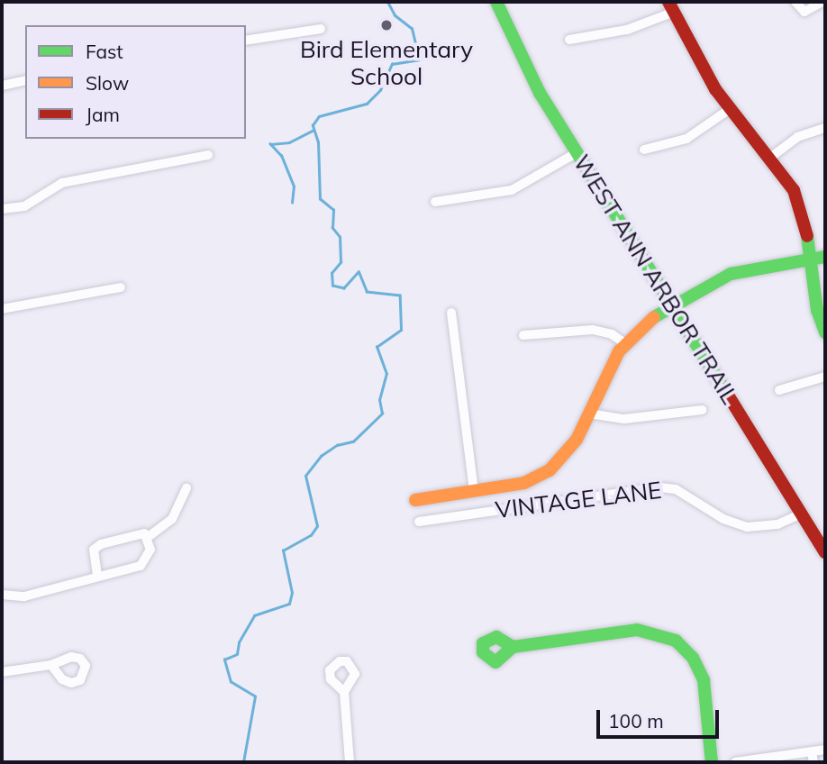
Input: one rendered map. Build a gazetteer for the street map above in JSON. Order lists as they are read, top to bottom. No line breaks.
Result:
{"streets":{"street":["WEST ANN ARBOR TRAIL","VINTAGE LANE"]},"crossings":[["WEST ANN ARBOR TRAIL","VINTAGE LANE"]],"places":["Bird Elementary School"],"legend":["Fast","Slow","Jam"],"scale_bar":"100 m"}
